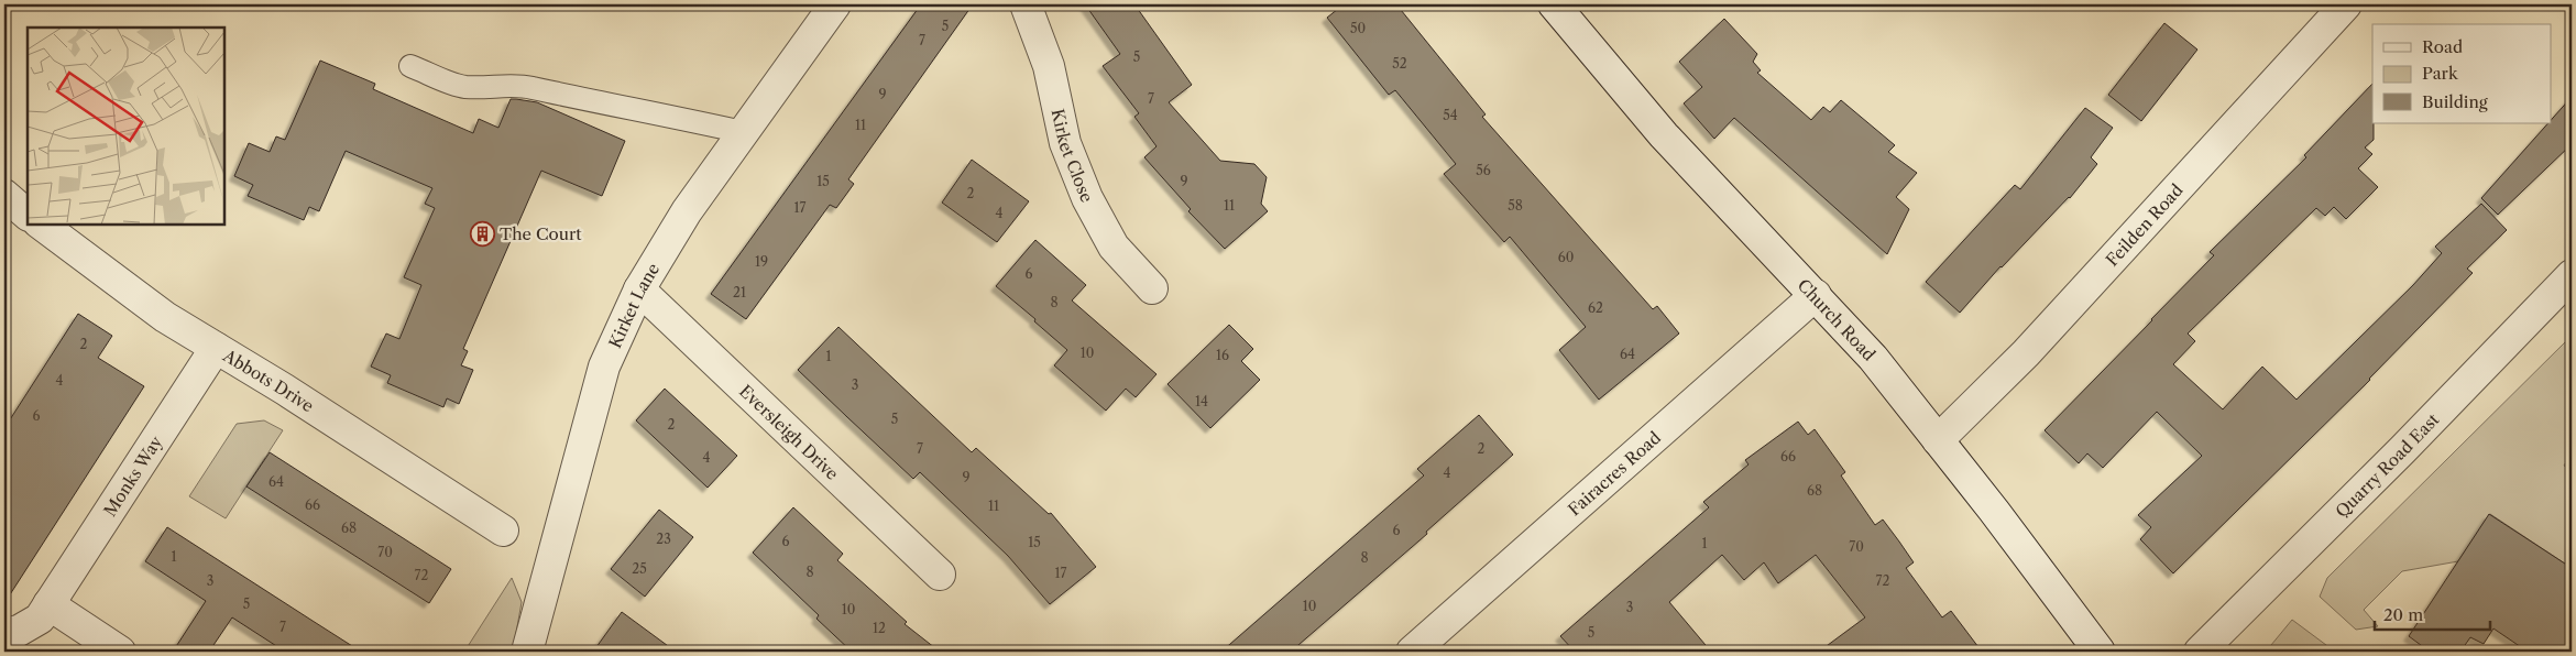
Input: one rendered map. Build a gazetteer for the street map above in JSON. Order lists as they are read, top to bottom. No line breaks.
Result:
{"streets":{"street":["Kirket Close","Feilden Road","Kirket Lane","Church Road","Abbots Drive","Eversleigh Drive","Quarry Road East","Fairacres Road","Monks Way"]},"crossings":[["Feilden Road","Church Road"],["Kirket Lane","Eversleigh Drive"],["Church Road","Fairacres Road"],["Abbots Drive","Monks Way"]],"places":{"building":["The Court"]},"house_numbers":["5","50","7","5","52","9","7","54","11","56","15","9","2","11","58","17","4","60","19","6","21","8","62","2","10","64","16","1","4","3","14","6","5","2","7","2","66","4","4","9","64","68","66","11","68","6","23","6","15","1","70","70","1","8","25","8","17","72","3","72","5","10","3","10","7","12","5"],"legend":["Road","Park","Building"],"scale_bar":"20 m"}
